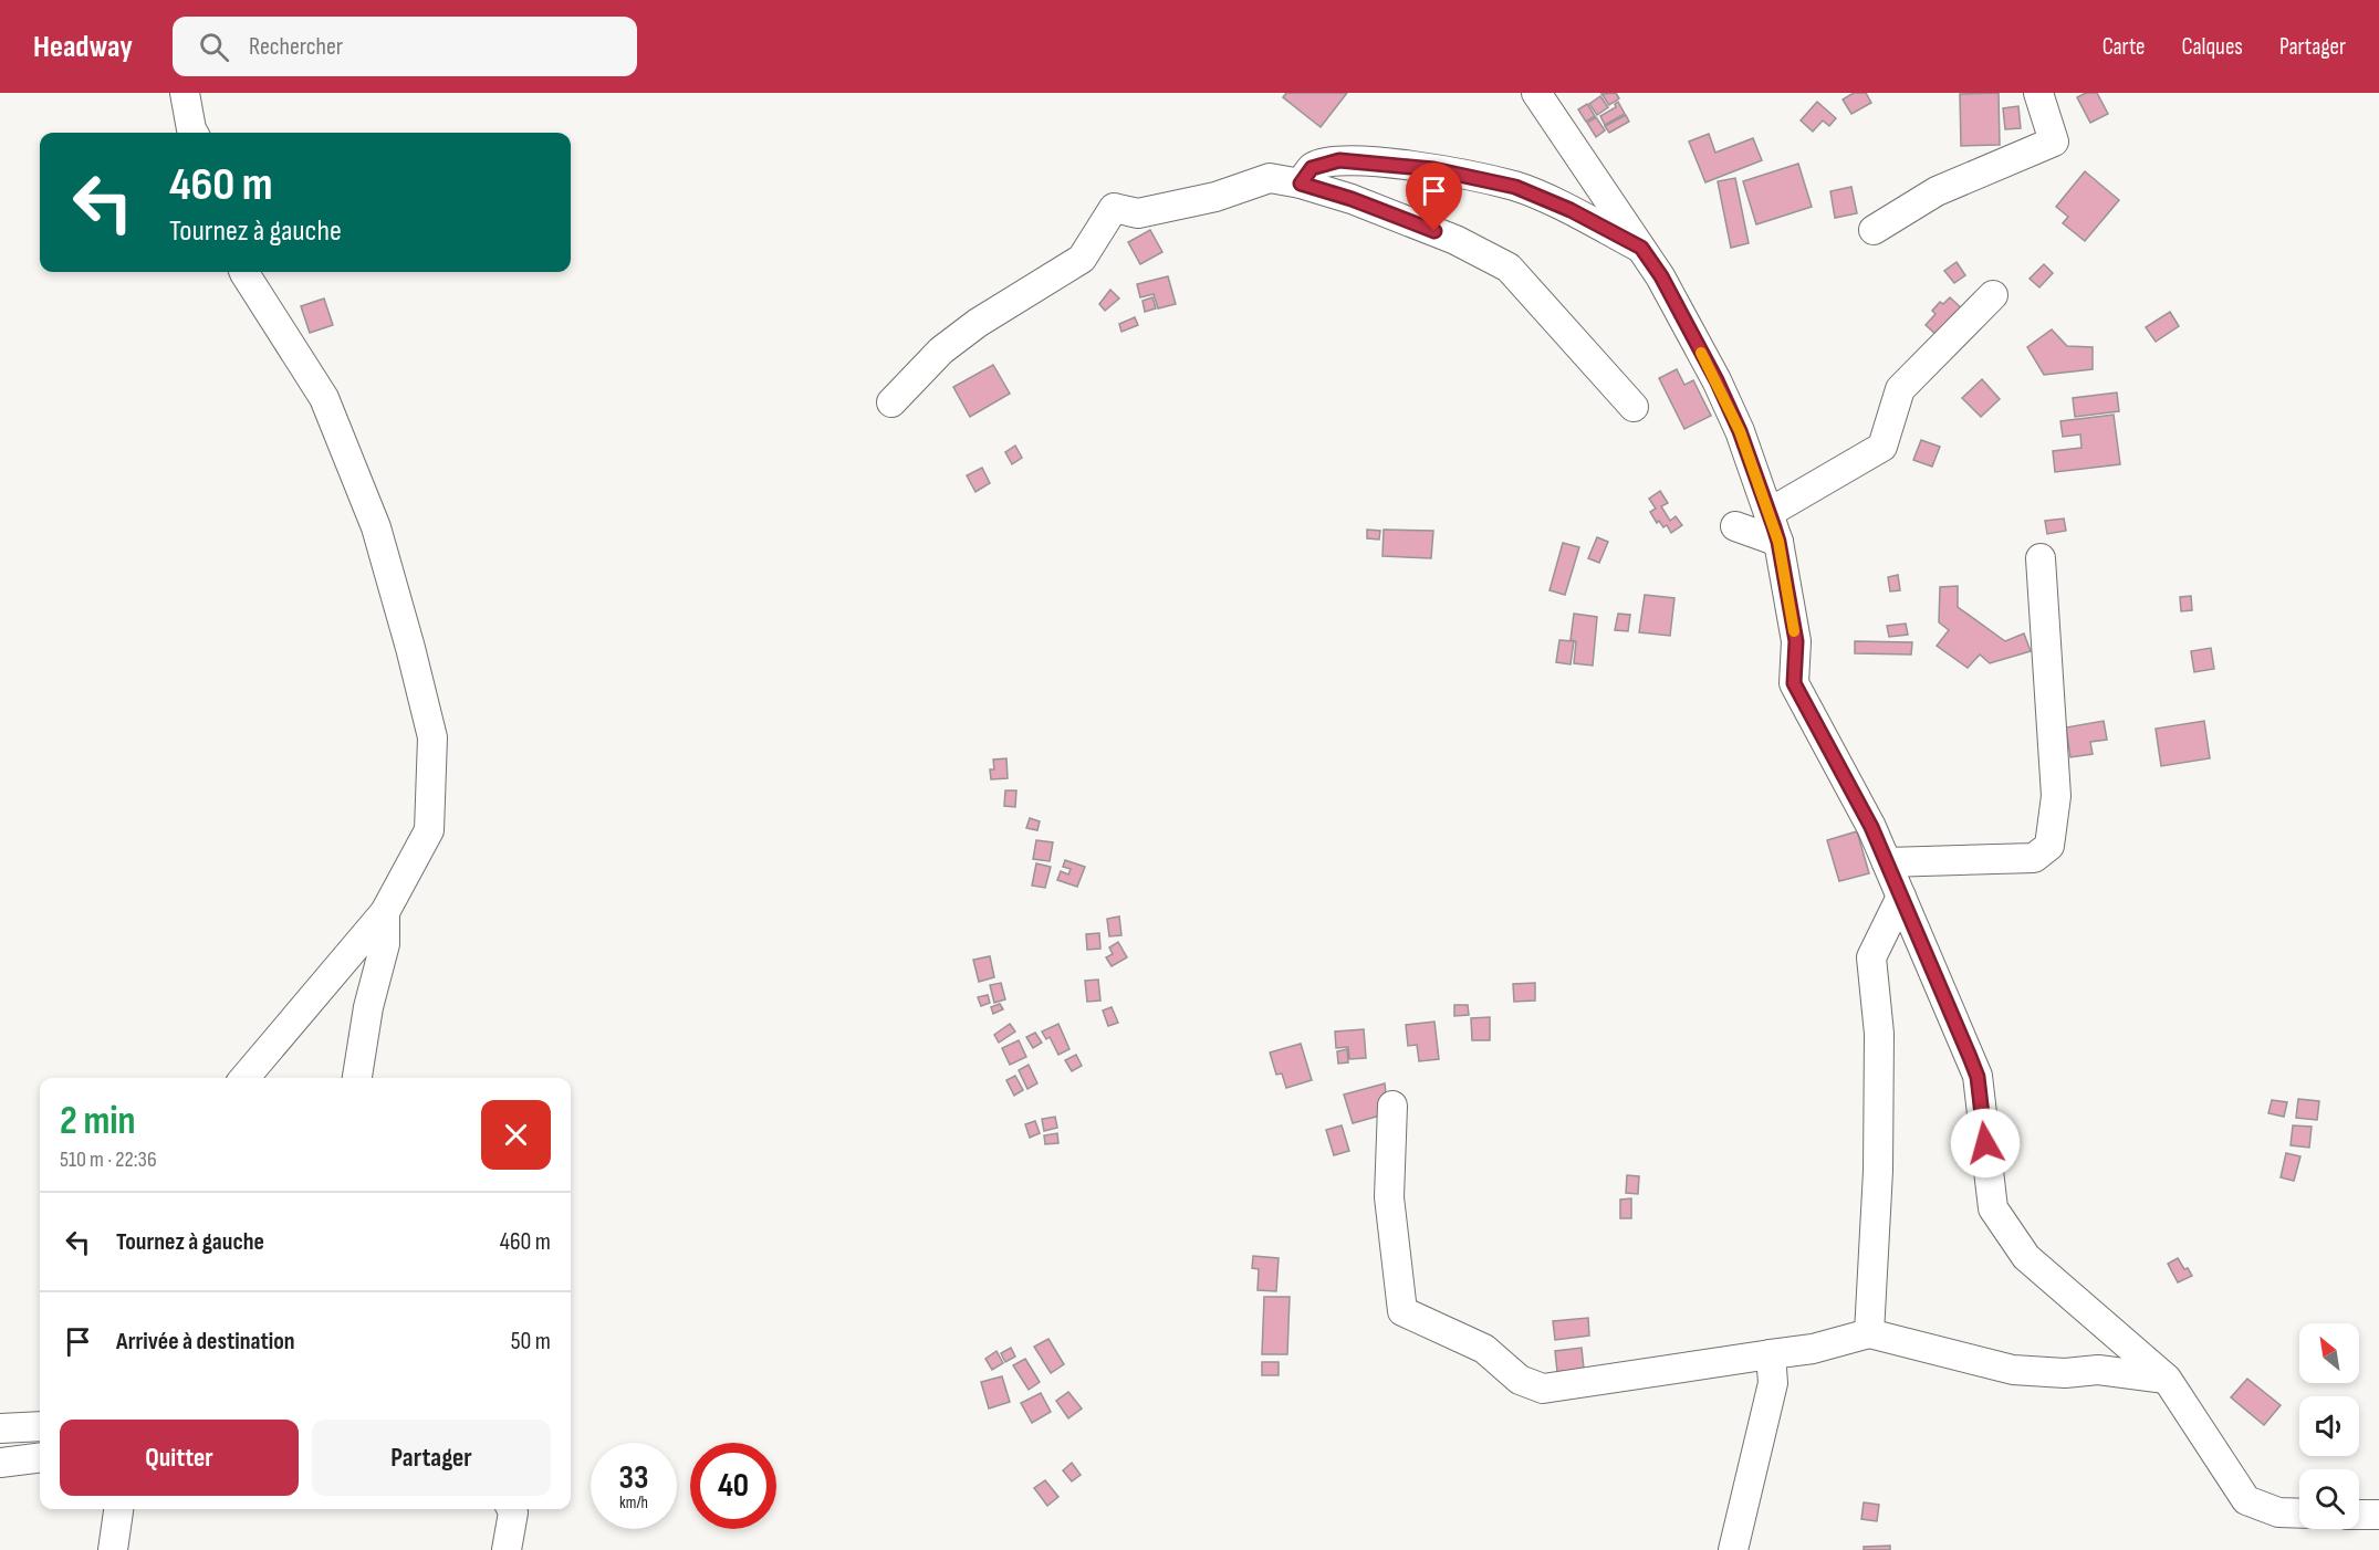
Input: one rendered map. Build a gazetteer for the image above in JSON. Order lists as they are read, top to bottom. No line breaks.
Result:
{"north":"top left","page":{"header":"Headway","search":"Rechercher","nav":["Carte","Calques","Partager"],"turn":["460 m","Tournez à gauche"],"heading":["2 min","510 m · 22:36"],"list":[{"name":"Tournez à gauche","value":"460 m"},{"name":"Arrivée à destination","value":"50 m"}],"buttons":["Quitter","Partager"],"speed":"33 km/h","limit":"40"}}
